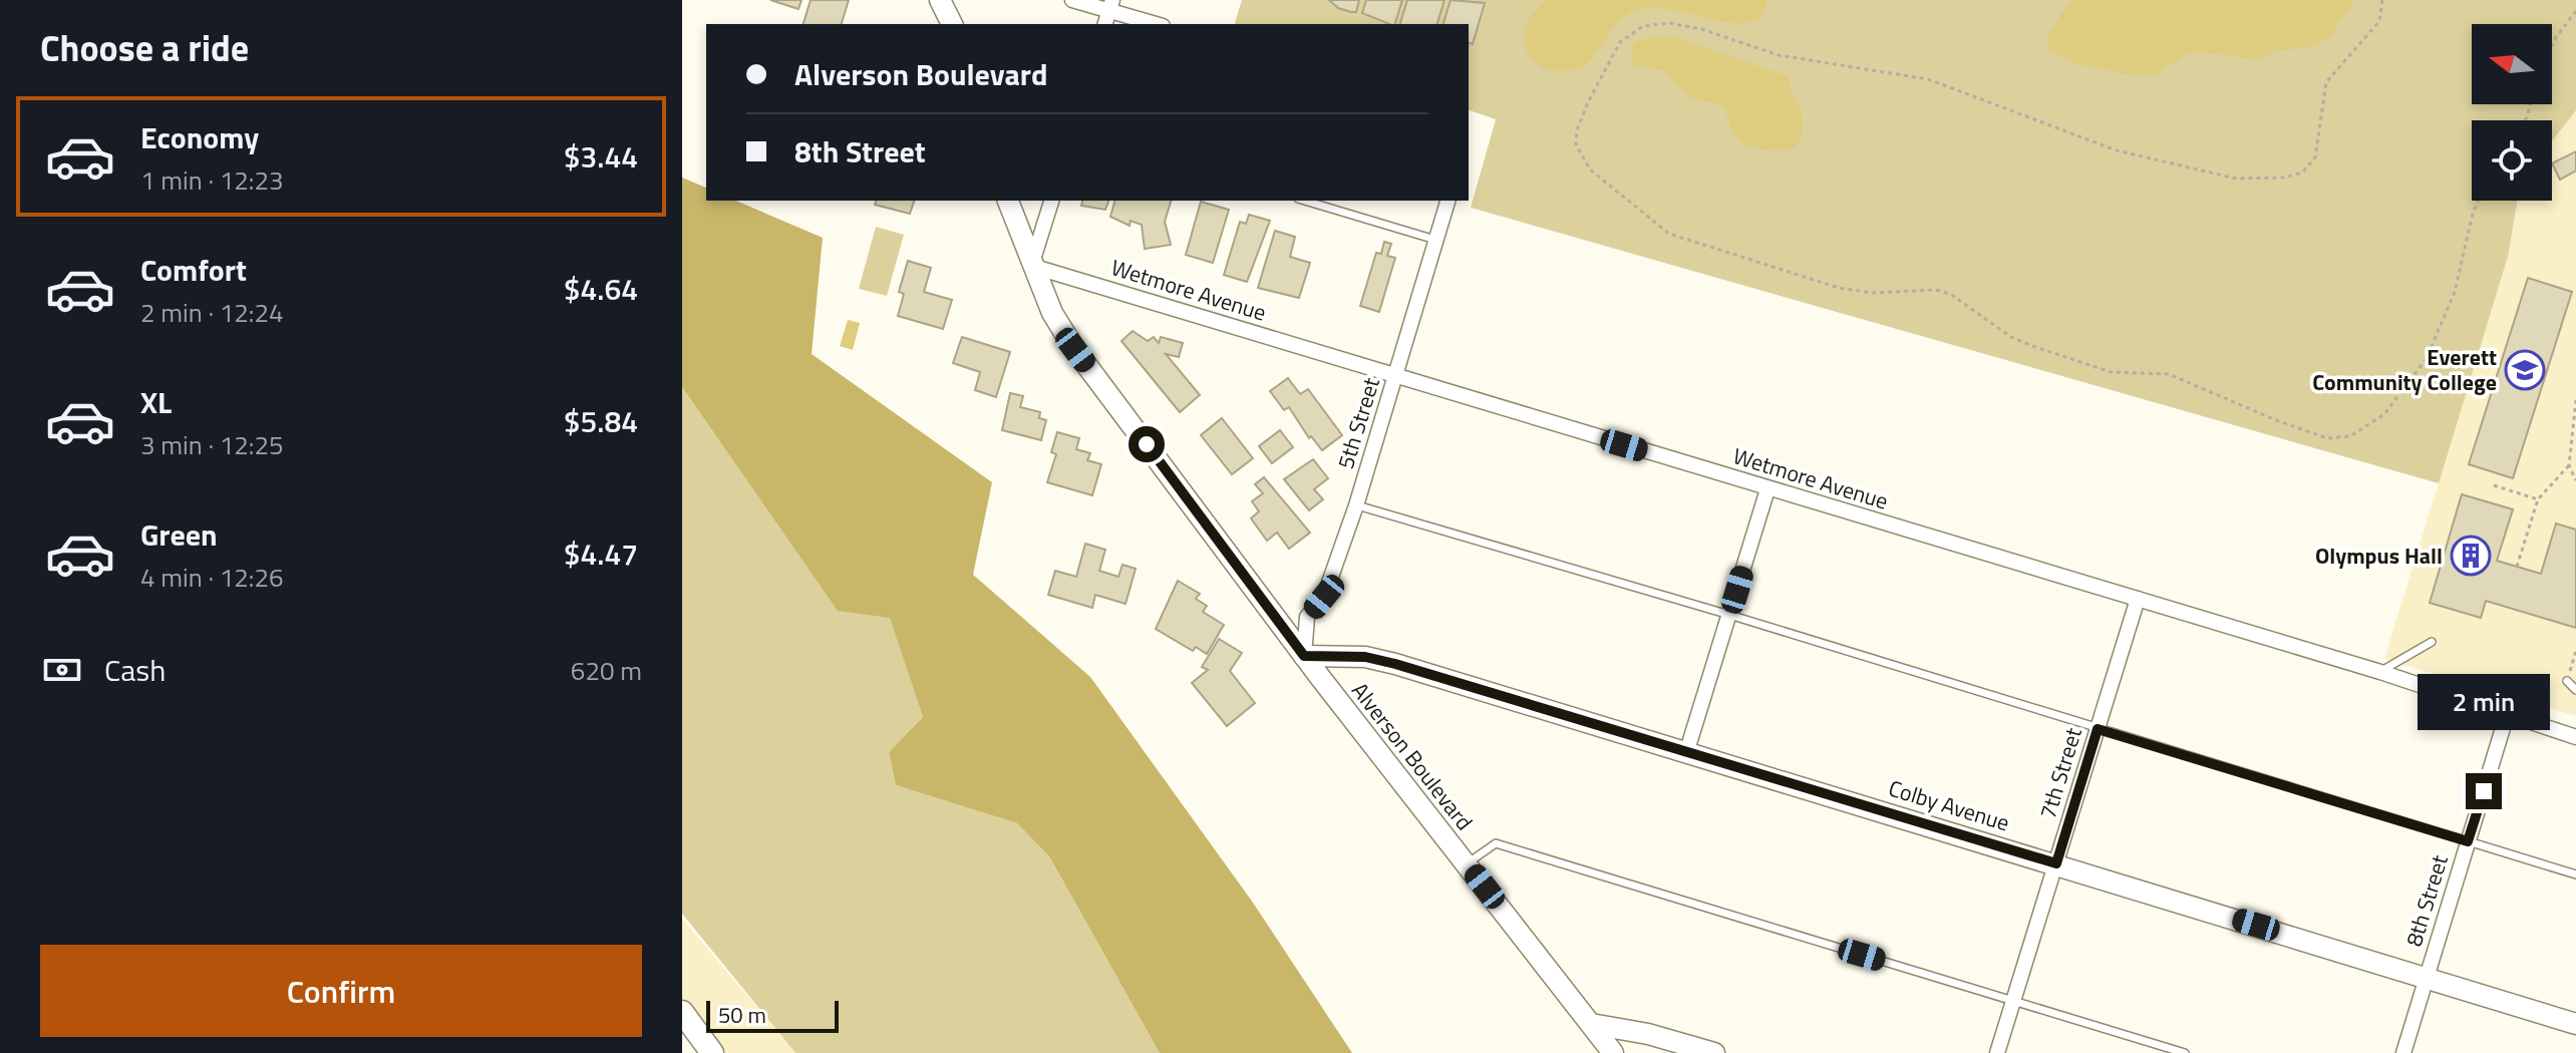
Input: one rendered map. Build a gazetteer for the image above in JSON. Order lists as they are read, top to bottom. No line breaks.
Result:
{"streets":{"main road":["Alverson Boulevard","Colby Avenue"],"street":["Wetmore Avenue","5th Street","7th Street","8th Street"]},"crossings":[["Wetmore Avenue","5th Street"],["Wetmore Avenue","Alverson Boulevard"],["Wetmore Avenue","7th Street"],["Wetmore Avenue","8th Street"],["5th Street","Alverson Boulevard"],["5th Street","Colby Avenue"],["Alverson Boulevard","Colby Avenue"],["7th Street","Colby Avenue"],["Colby Avenue","8th Street"]],"places":{"school or university":["Everett Community College"],"building":["Olympus Hall"]},"scale_bar":"50 m","north":"left","page":{"heading":"Choose a ride","banner":["Alverson Boulevard","8th Street"],"list":[{"name":"Economy","note":"1 min · 12:23","value":"$3.44"},{"name":"Comfort","note":"2 min · 12:24","value":"$4.64"},{"name":"XL","note":"3 min · 12:25","value":"$5.84"},{"name":"Green","note":"4 min · 12:26","value":"$4.47"}],"pay":["Cash","620 m"],"bubble":"2 min","buttons":"Confirm","scale":"50 m"}}
